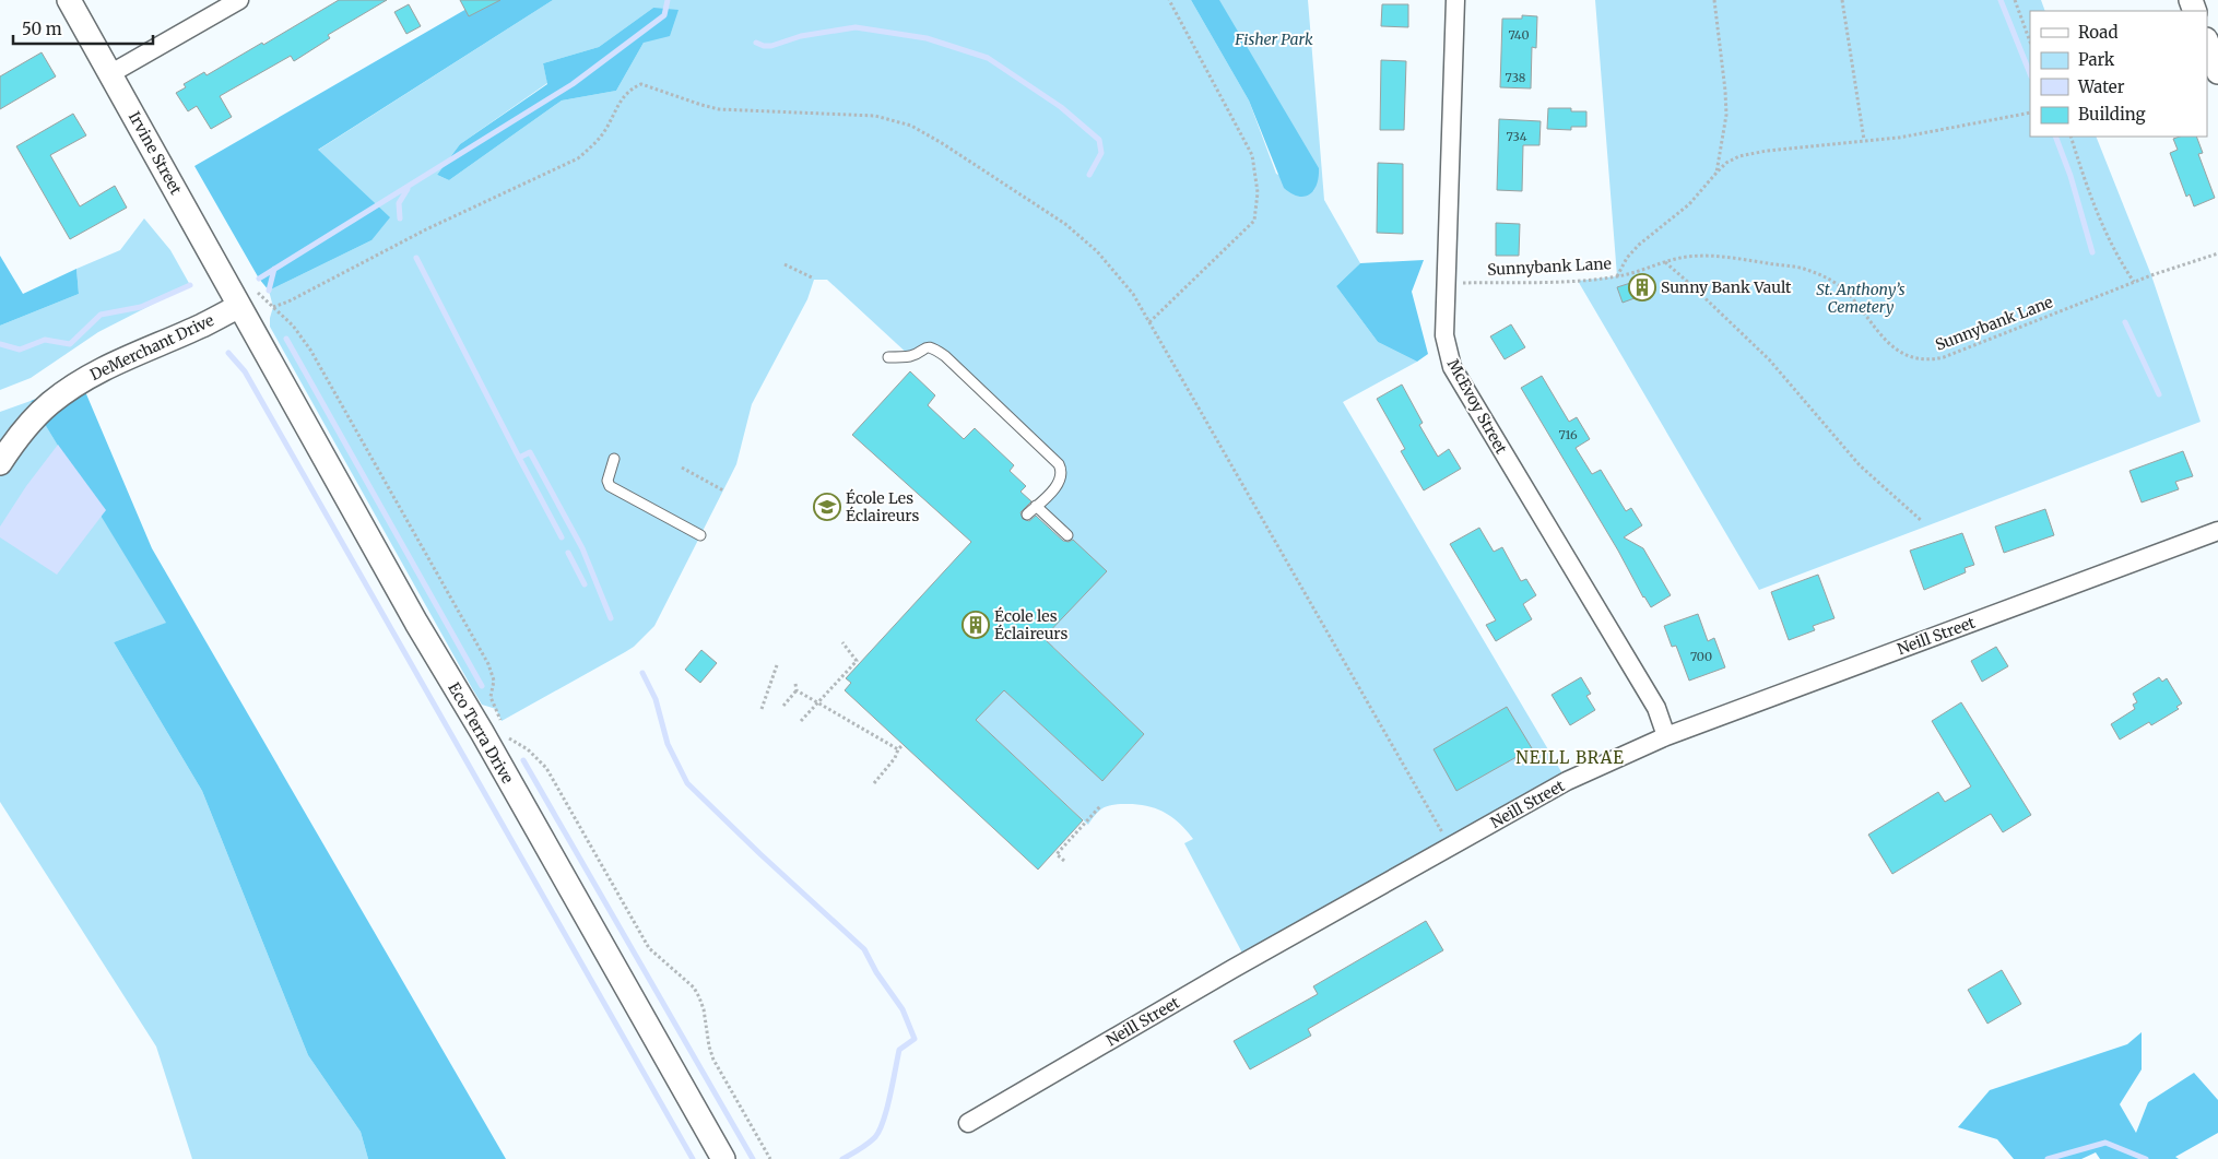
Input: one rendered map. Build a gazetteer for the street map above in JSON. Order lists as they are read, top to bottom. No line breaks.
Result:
{"streets":{"street":["Irvine Street","DeMerchant Drive","McEvoy Street","Neill Street","Eco Terra Drive"],"path":["Sunnybank Lane"]},"crossings":[["Irvine Street","DeMerchant Drive"],["Irvine Street","Eco Terra Drive"],["Sunnybank Lane","McEvoy Street"],["DeMerchant Drive","Eco Terra Drive"],["McEvoy Street","Neill Street"]],"districts":["NEILL BRAE"],"parks":["Fisher Park","St. Anthony’s Cemetery"],"places":{"building":["Sunny Bank Vault","École les Éclaireurs"],"school or university":["École Les Éclaireurs"]},"house_numbers":["740","738","734","716","700"],"legend":["Road","Park","Water","Building"],"scale_bar":"50 m"}
